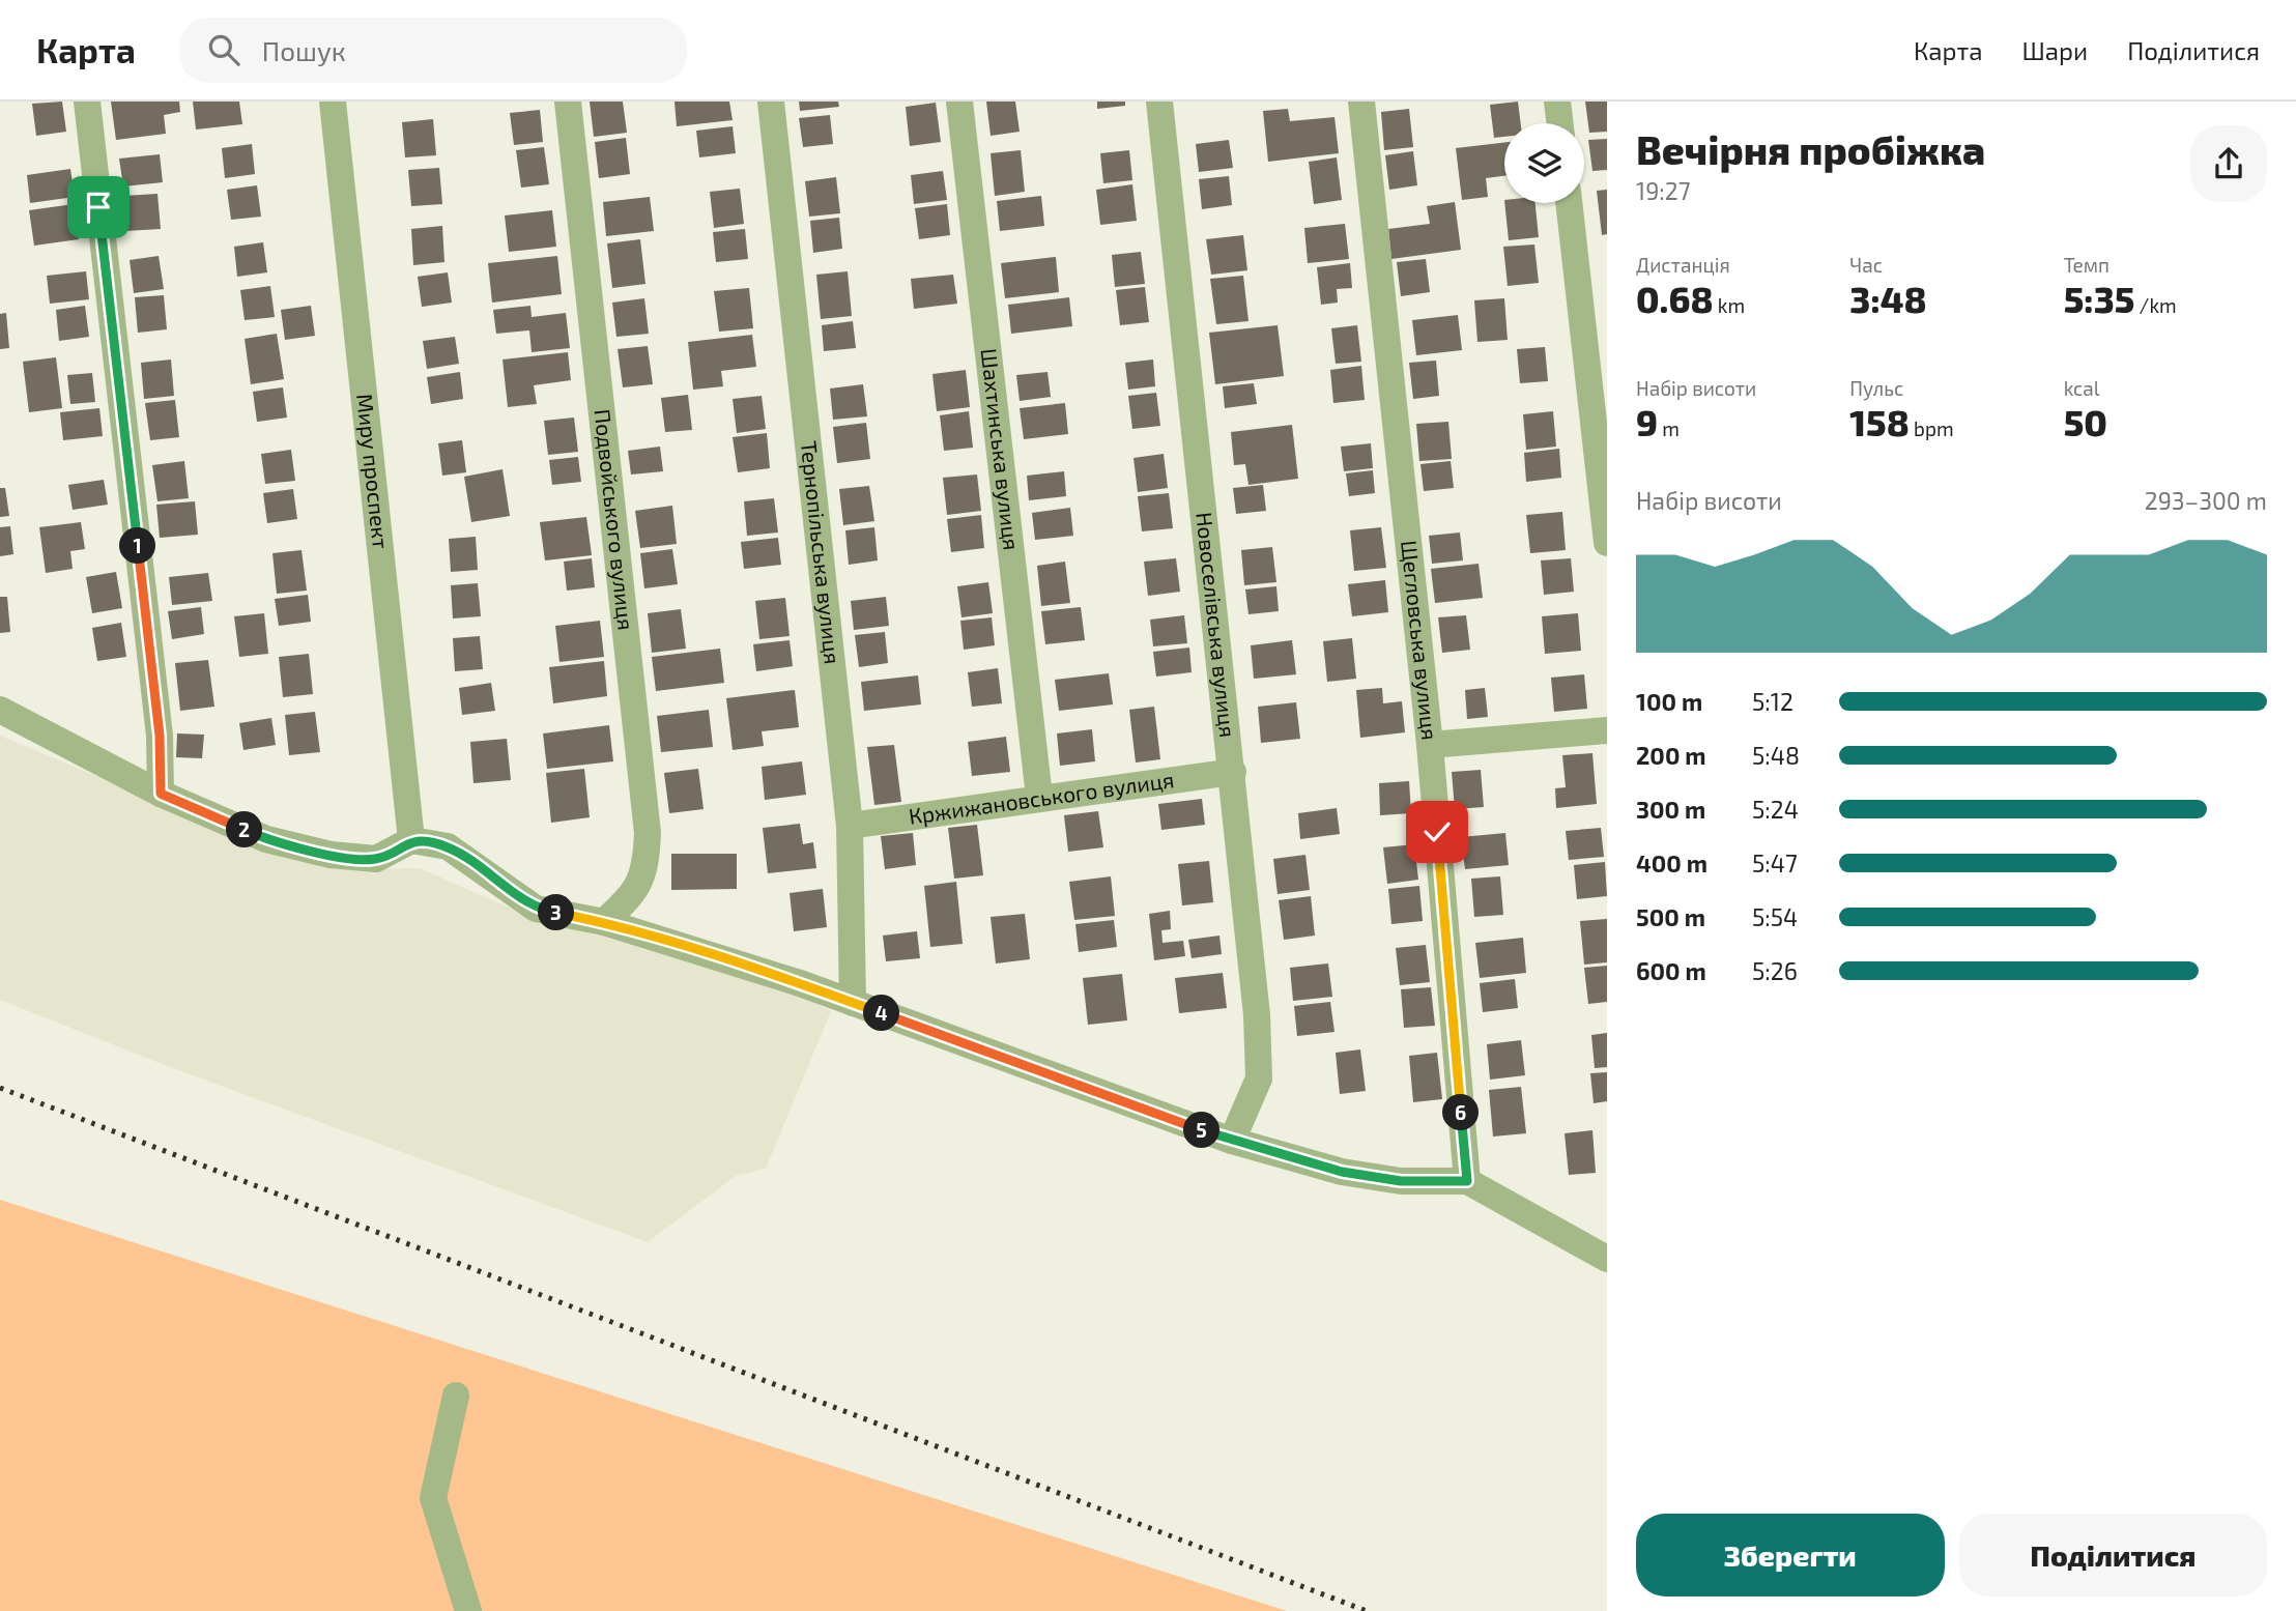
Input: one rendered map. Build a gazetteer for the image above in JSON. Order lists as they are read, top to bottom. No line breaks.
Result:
{"streets":{"street":["Шахтинська вулиця","Миру проспект","Подвойського вулиця","Тернопільська вулиця","Новоселівська вулиця","Щегловська вулиця","Кржижановського вулиця"]},"crossings":[["Шахтинська вулиця","Кржижановського вулиця"],["Тернопільська вулиця","Кржижановського вулиця"],["Новоселівська вулиця","Кржижановського вулиця"]],"page":{"header":"Карта","search":"Пошук","nav":["Карта","Шари","Поділитися"],"heading":["Вечірня пробіжка","19:27"],"stats":[["Дистанція","0.68 km"],["Час","3:48"],["Темп","5:35 /km"],["Набір висоти","9 m"],["Пульс","158 bpm"],["kcal","50"]],"chart":["Набір висоти","293–300 m"],"pins":["1","2","3","4","6","5"],"list":[{"name":"100 m","note":"5:12"},{"name":"200 m","note":"5:48"},{"name":"300 m","note":"5:24"},{"name":"400 m","note":"5:47"},{"name":"500 m","note":"5:54"},{"name":"600 m","note":"5:26"}],"buttons":["Зберегти","Поділитися"]}}
